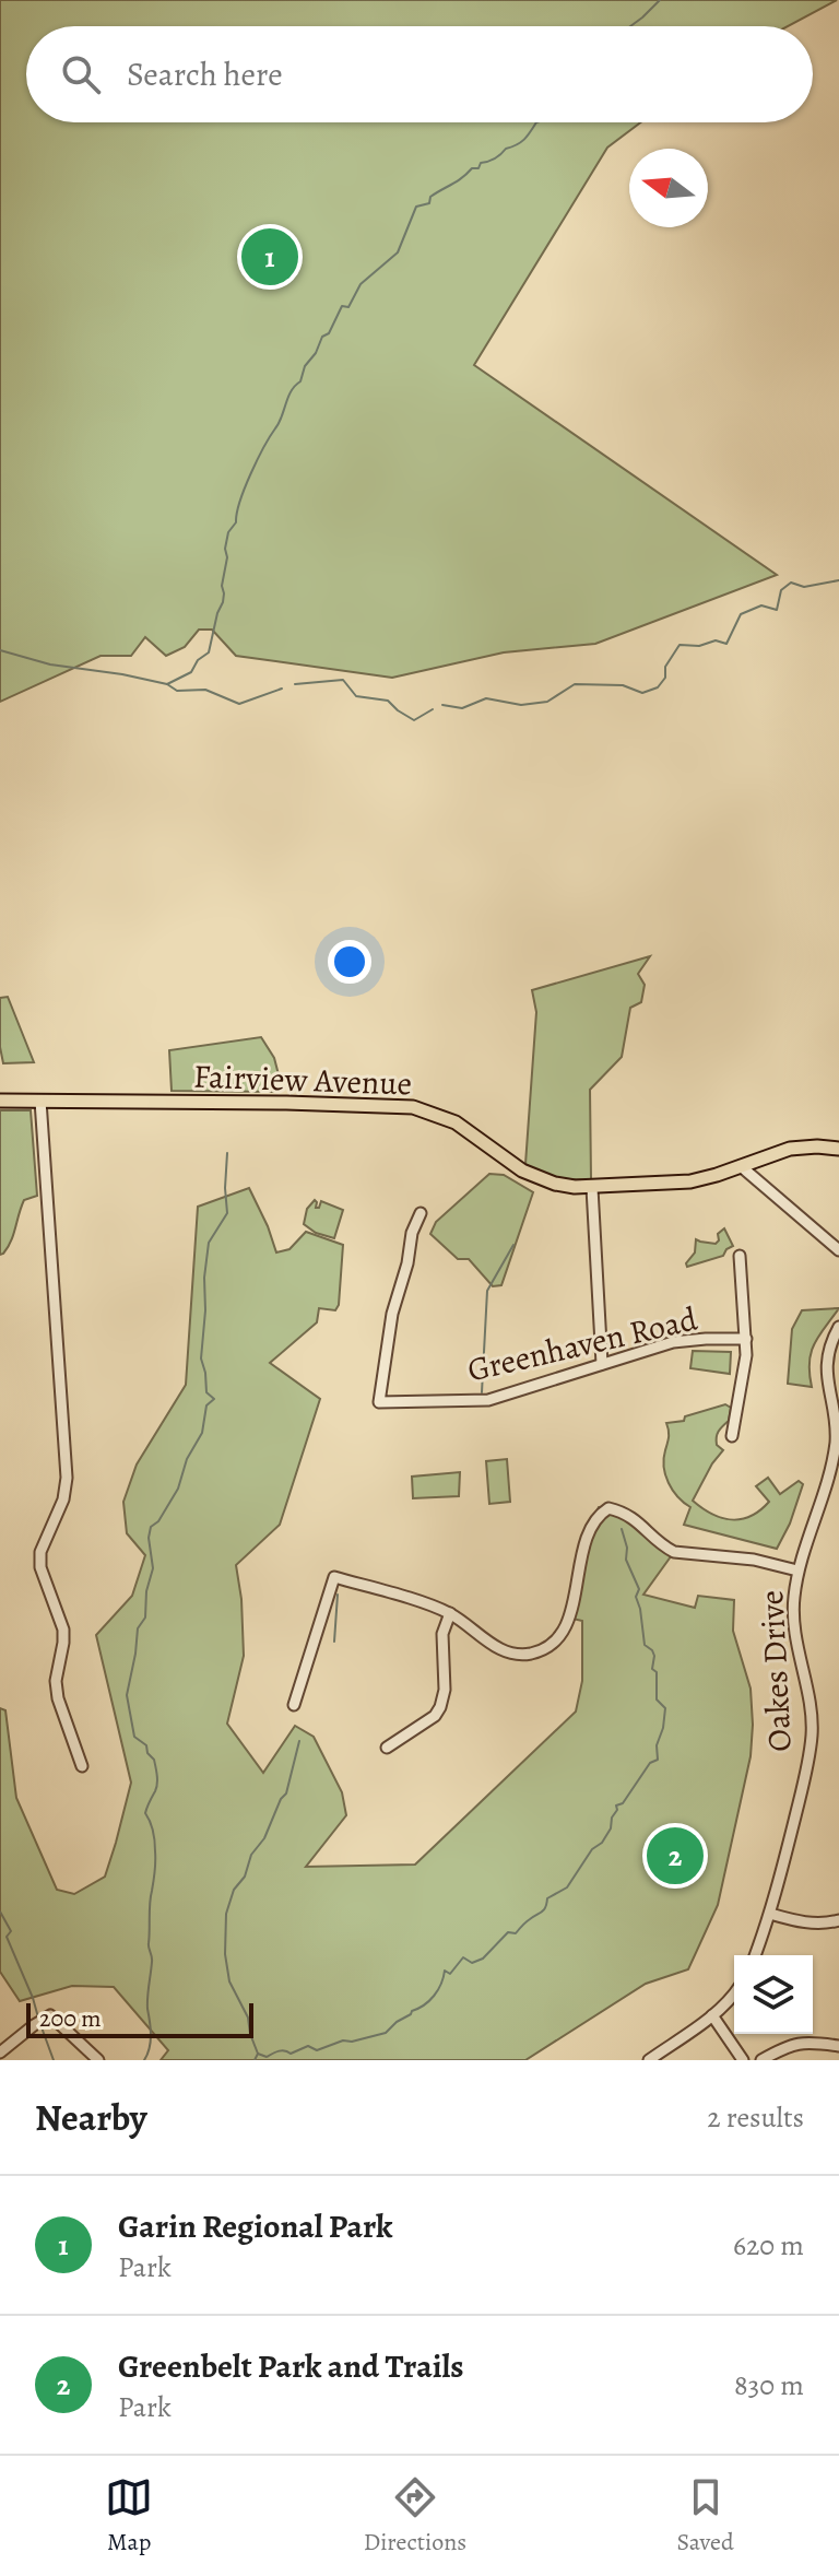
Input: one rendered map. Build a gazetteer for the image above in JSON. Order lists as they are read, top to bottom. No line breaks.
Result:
{"streets":{"main road":["Fairview Avenue"],"street":["Greenhaven Road","Oakes Drive"]},"scale_bar":"200 m","north":"left","page":{"search":"Search here","pins":["1","2"],"scale":"200 m","heading":["Nearby","2 results"],"list":[{"mark":"1","name":"Garin Regional Park","note":"Park","value":"620 m"},{"mark":"2","name":"Greenbelt Park and Trails","note":"Park","value":"830 m"}],"nav":["Map","Directions","Saved"]}}
